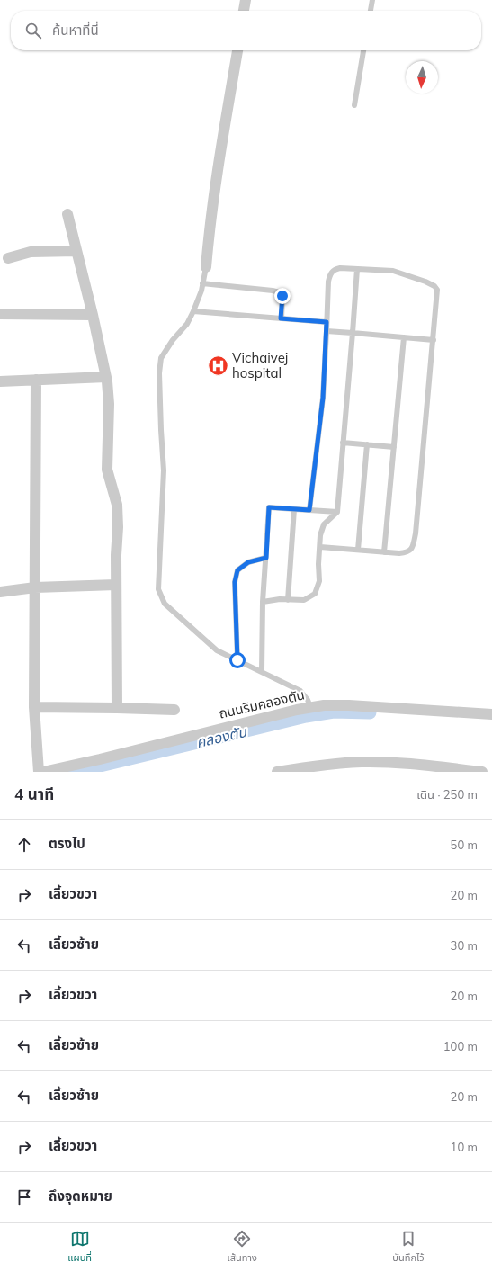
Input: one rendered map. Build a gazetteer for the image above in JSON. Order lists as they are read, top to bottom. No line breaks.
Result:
{"streets":{"street":["ถนนริมคลองตัน"]},"water":["คลองตัน"],"places":{"hospital":["Vichaivej hospital"]},"north":"bottom","page":{"search":"ค้นหาที่นี่","heading":["4 นาที","เดิน · 250 m"],"list":[["ตรงไป","50 m"],["เลี้ยวขวา","20 m"],["เลี้ยวซ้าย","30 m"],["เลี้ยวขวา","20 m"],["เลี้ยวซ้าย","100 m"],["เลี้ยวซ้าย","20 m"],["เลี้ยวขวา","10 m"],"ถึงจุดหมาย"],"nav":["แผนที่","เส้นทาง","บันทึกไว้"]}}
